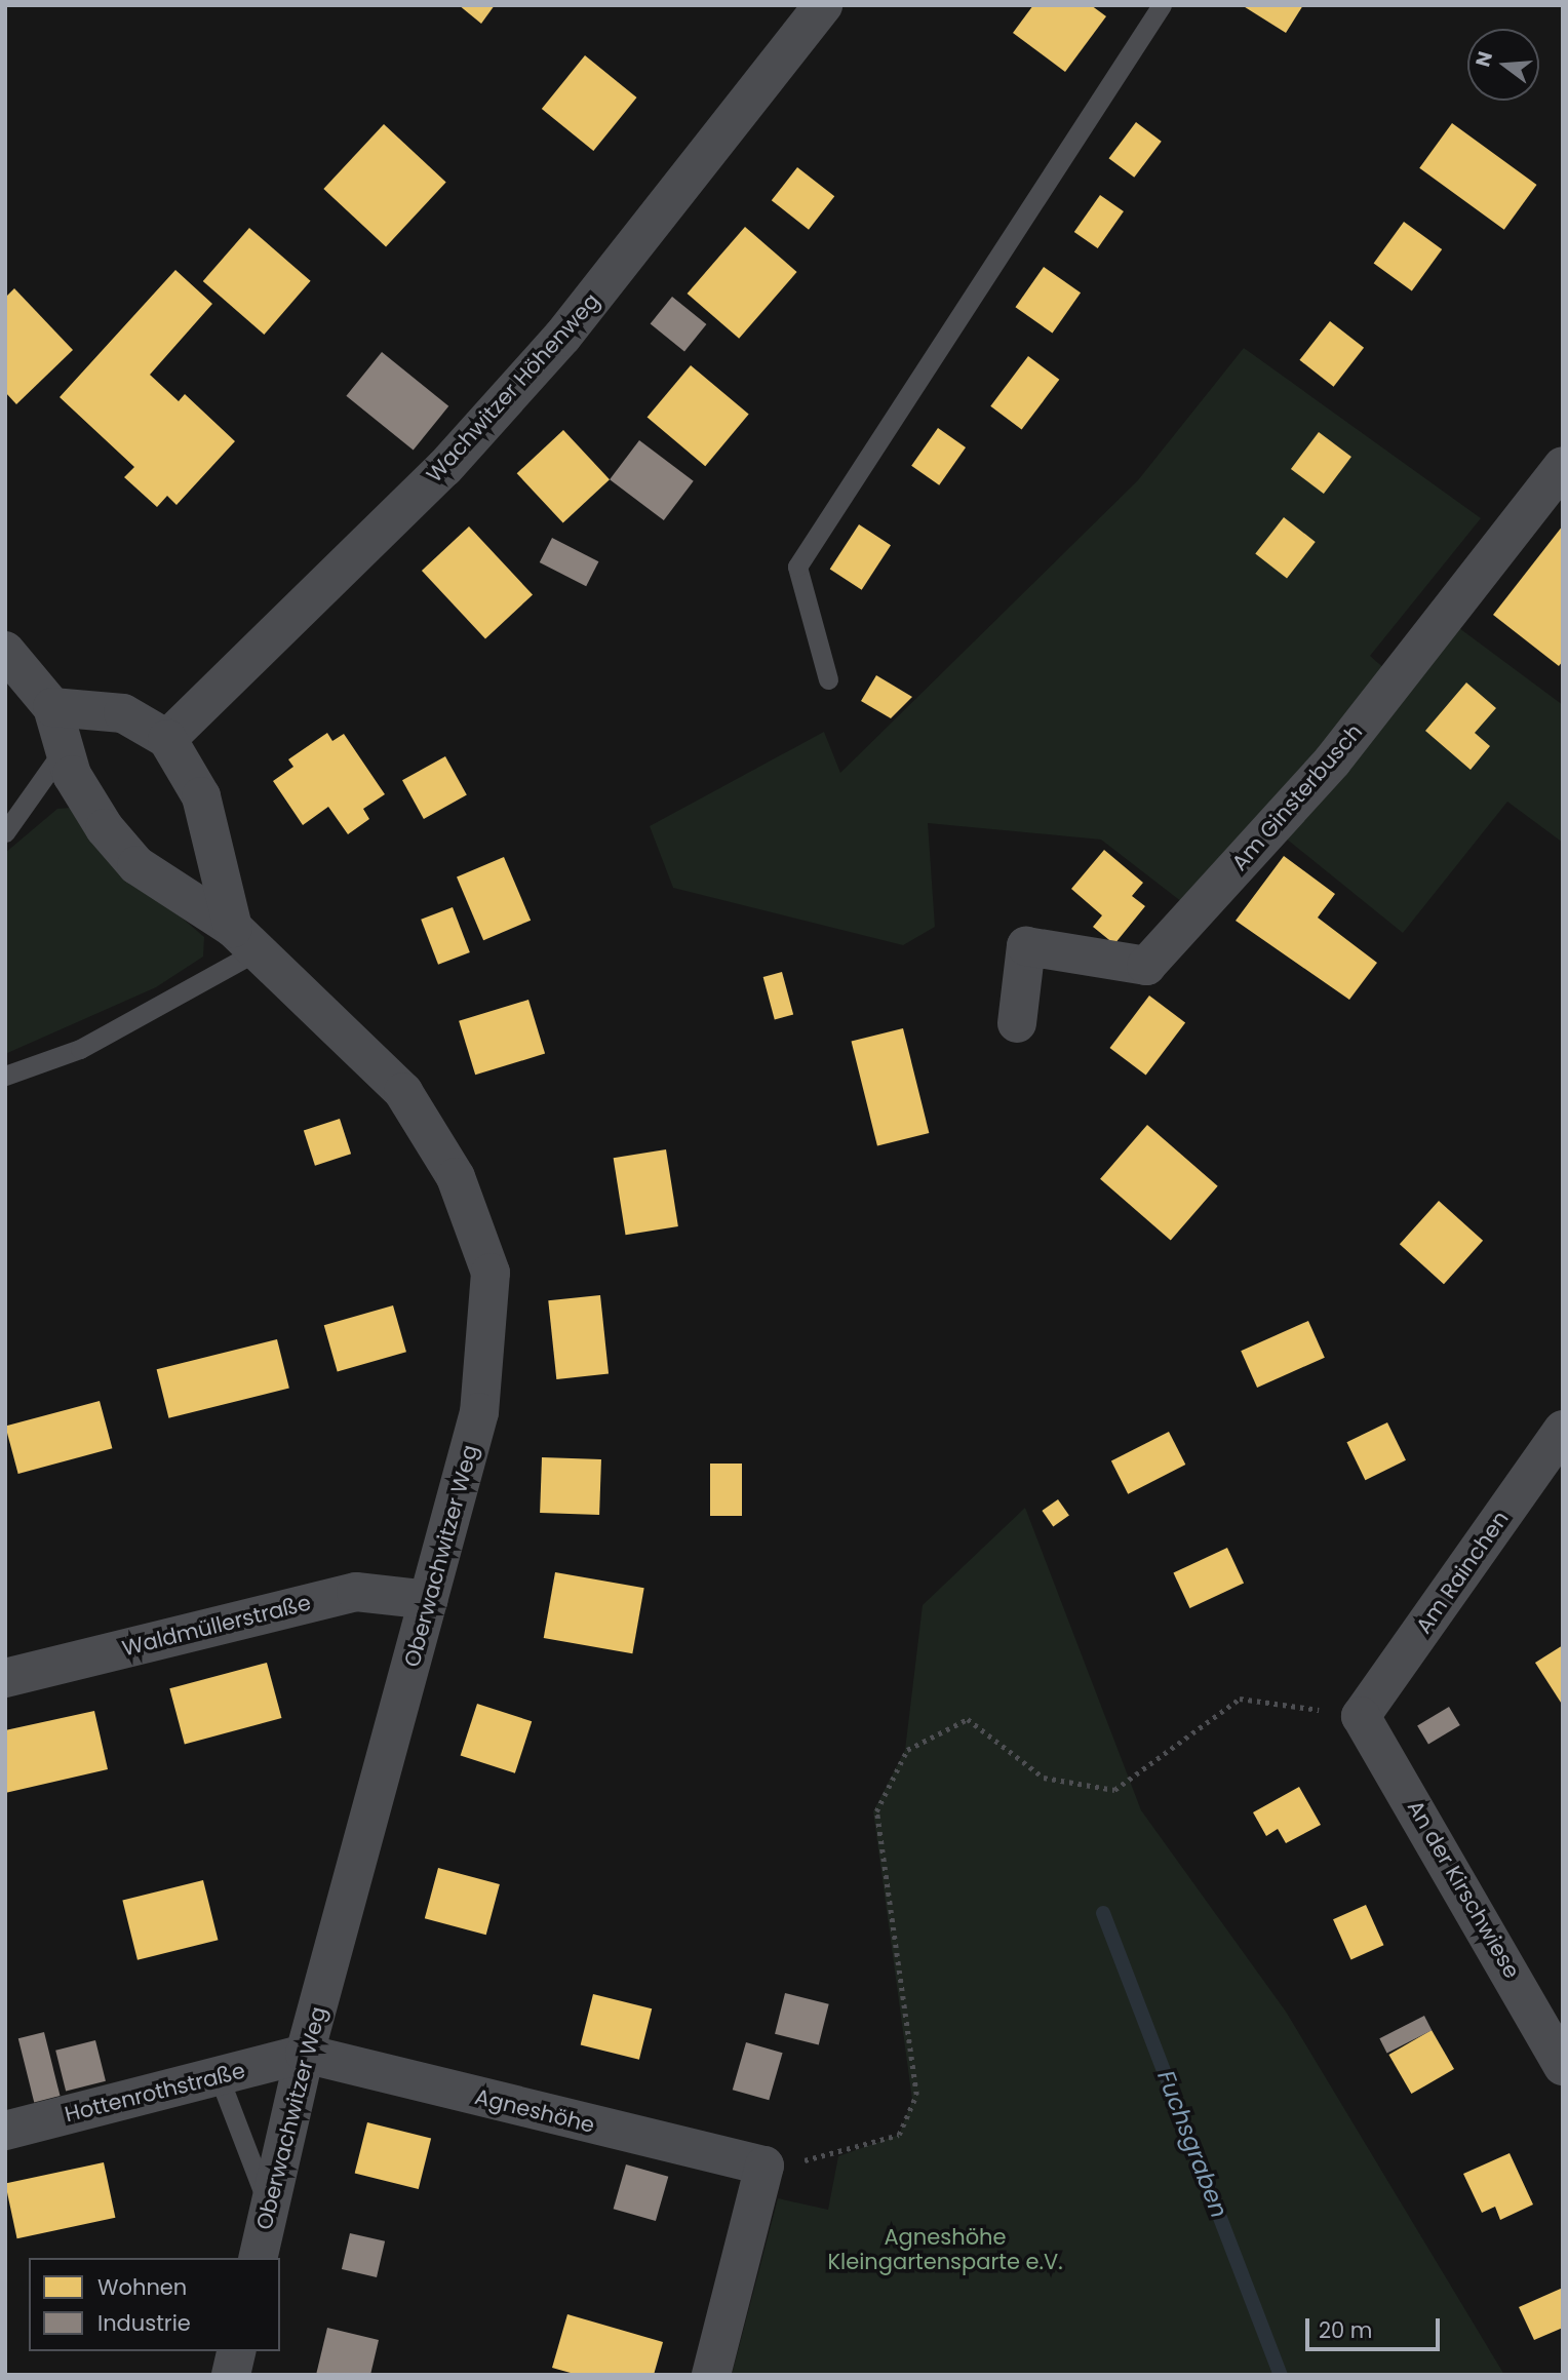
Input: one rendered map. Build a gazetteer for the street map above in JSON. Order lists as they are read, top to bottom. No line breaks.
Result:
{"streets":{"street":["Wachwitzer Höhenweg","Am Ginsterbusch","Oberwachwitzer Weg","Am Rainchen","Waldmüllerstraße","An der Kirschwiese","Hottenrothstraße","Agneshöhe"]},"crossings":[["Oberwachwitzer Weg","Waldmüllerstraße"],["Oberwachwitzer Weg","Hottenrothstraße"],["Oberwachwitzer Weg","Agneshöhe"],["Am Rainchen","An der Kirschwiese"],["Hottenrothstraße","Agneshöhe"]],"water":["Fuchsgraben"],"parks":["Agneshöhe Kleingartensparte e.V."],"legend":["Wohnen","Industrie"],"scale_bar":"20 m","north":"left"}
